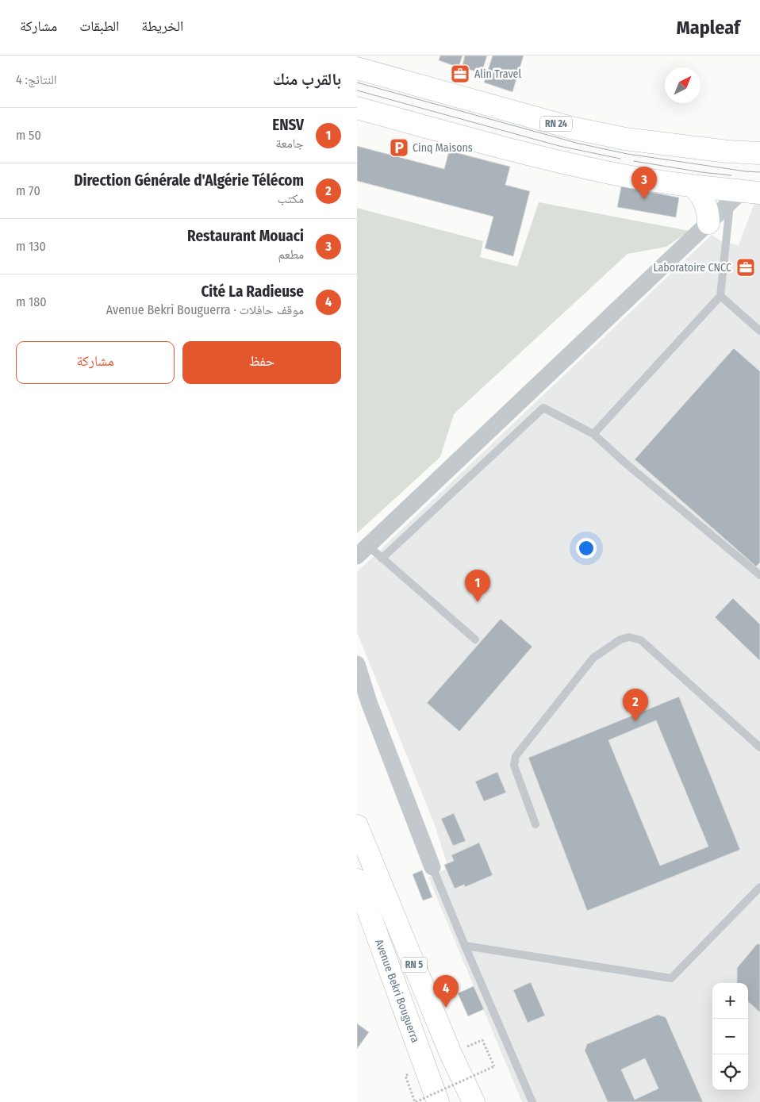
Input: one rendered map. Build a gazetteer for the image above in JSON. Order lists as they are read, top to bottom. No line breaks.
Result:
{"streets":{"main road":["RN 24","RN 5","Avenue Bekri Bouguerra"]},"places":{"office":["Alin Travel","Laboratoire CNCC"],"parking":["Cinq Maisons"]},"north":"top right","page":{"header":"Mapleaf","nav":["الخريطة","الطبقات","مشاركة"],"heading":["بالقرب منك","النتائج: 4"],"list":[{"mark":"1","name":"ENSV","note":"جامعة","value":"50 m"},{"mark":"2","name":"Direction Générale d'Algérie Télécom","note":"مكتب","value":"70 m"},{"mark":"3","name":"Restaurant Mouaci","note":"مطعم","value":"130 m"},{"mark":"4","name":"Cité La Radieuse","note":"موقف حافلات · Avenue Bekri Bouguerra","value":"180 m"}],"pins":["3","1","2","4"],"buttons":["حفظ","مشاركة"],"map_buttons":["+","−"]}}
